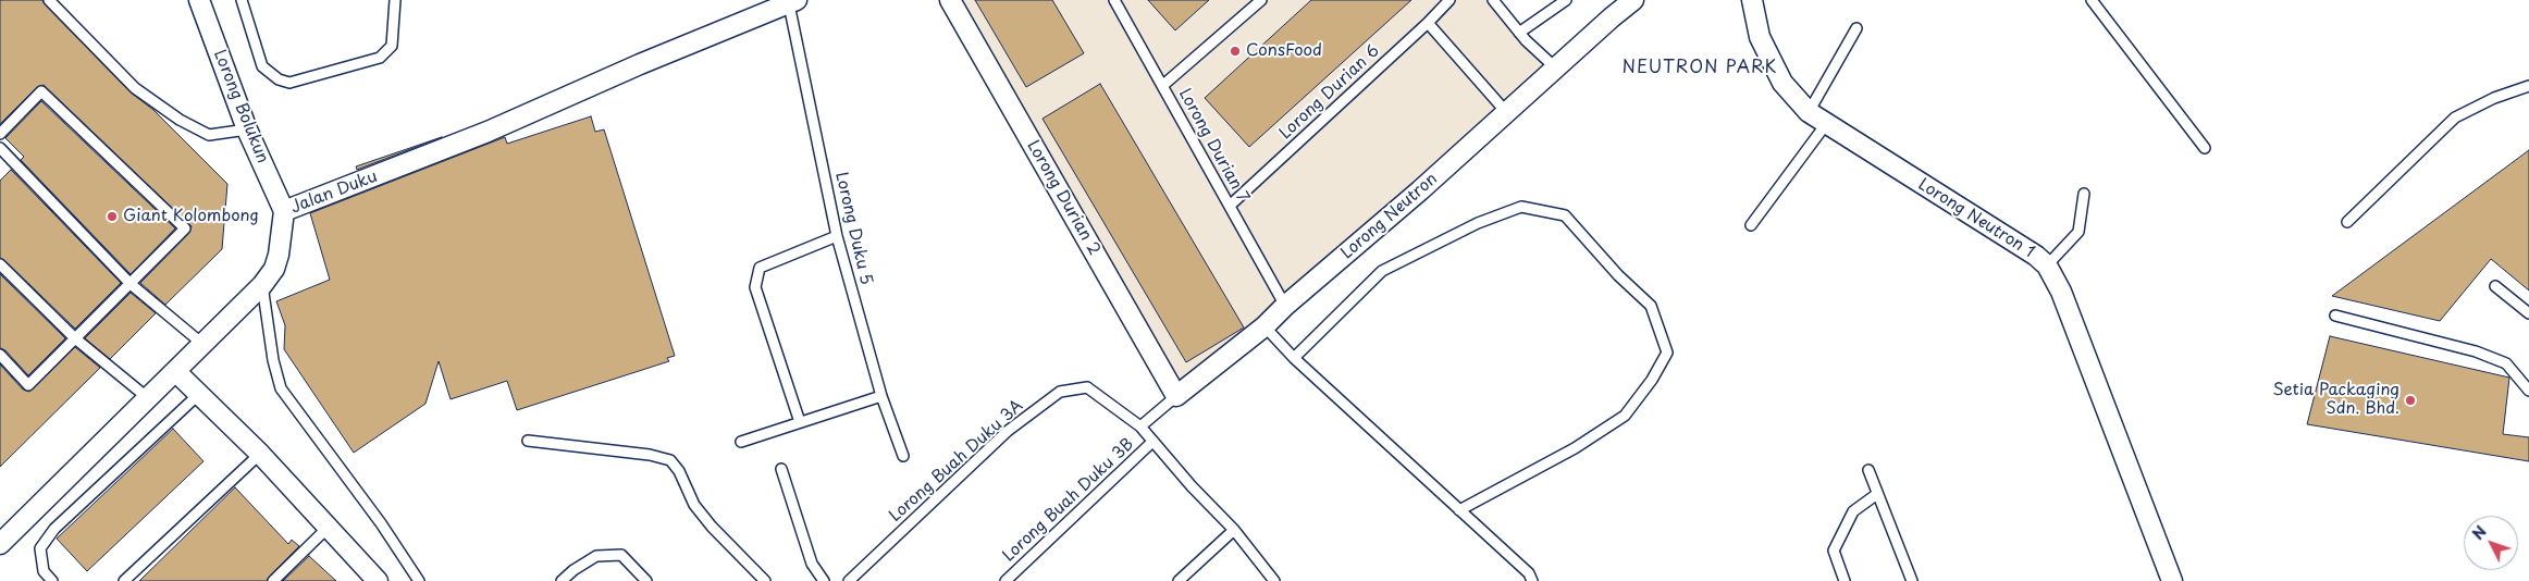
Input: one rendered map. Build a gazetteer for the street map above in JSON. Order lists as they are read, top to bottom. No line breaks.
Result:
{"streets":{"street":["Lorong Bolukun","Jalan Duku","Lorong Durian 2","Lorong Neutron","Lorong Neutron 1"],"lane":["Lorong Durian 6","Lorong Durian 7","Lorong Duku 5","Lorong Buah Duku 3A","Lorong Buah Duku 3B"]},"crossings":[["Lorong Durian 6","Lorong Durian 7"],["Lorong Bolukun","Jalan Duku"],["Lorong Durian 7","Lorong Neutron"],["Jalan Duku","Lorong Duku 5"],["Lorong Durian 2","Lorong Neutron"],["Lorong Neutron","Lorong Buah Duku 3A"],["Lorong Buah Duku 3A","Lorong Buah Duku 3B"]],"districts":["NEUTRON PARK"],"places":["ConsFood","Giant Kolombong","Setia Packaging Sdn. Bhd."],"north":"top left"}
